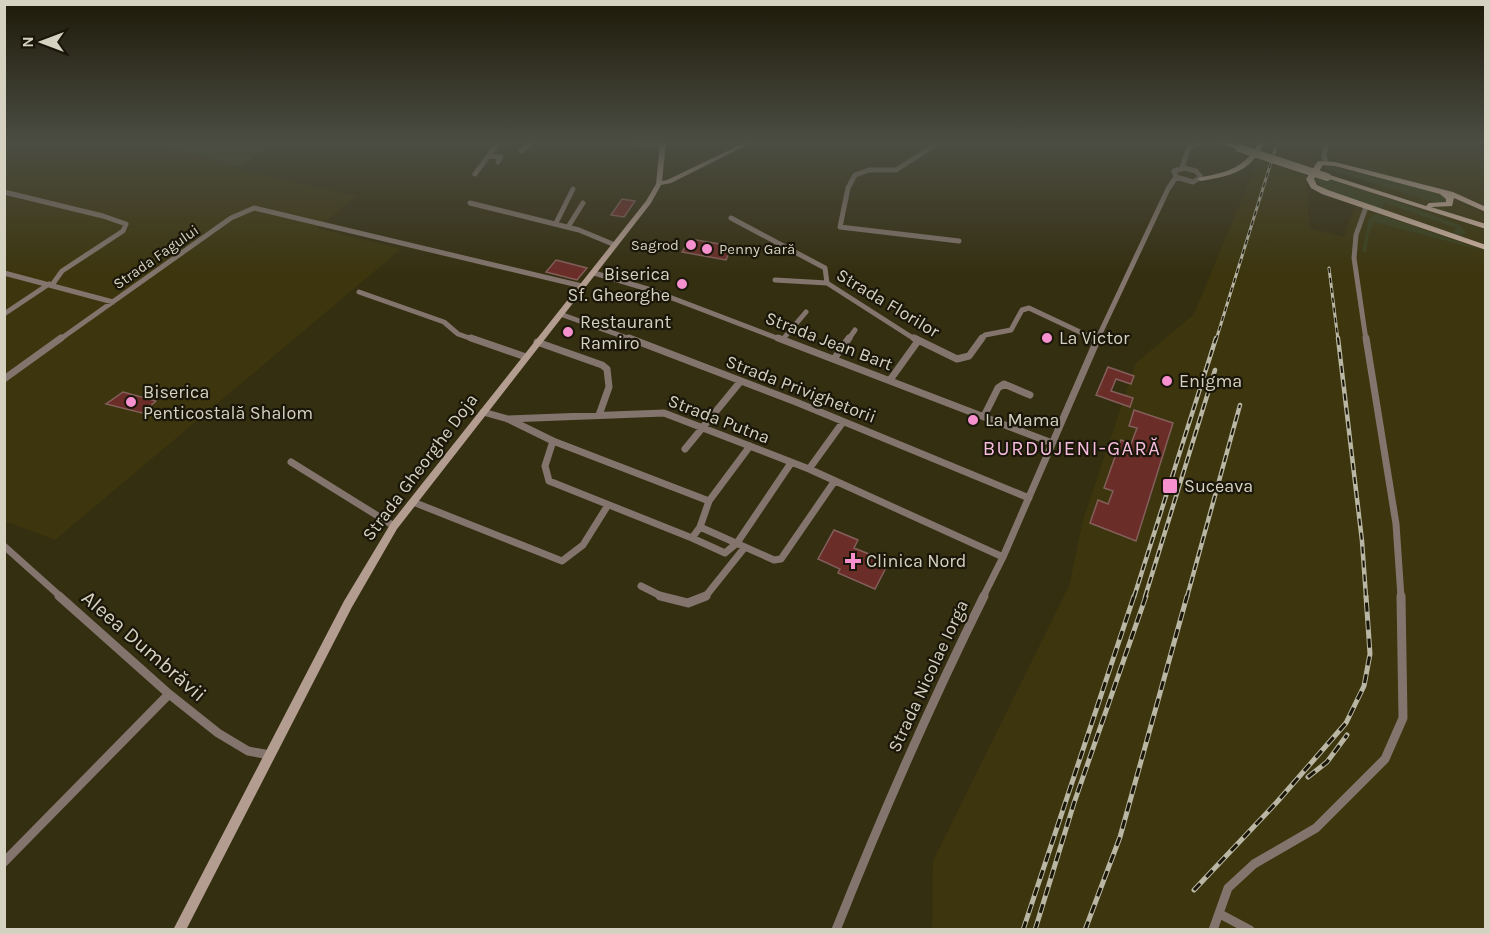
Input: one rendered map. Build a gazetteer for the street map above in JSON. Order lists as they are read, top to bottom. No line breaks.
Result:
{"streets":{"main road":["Strada Gheorghe Doja"],"street":["Strada Fagului","Strada Florilor","Strada Jean Bart","Strada Privighetorii","Strada Putna","Aleea Dumbrăvii","Strada Nicolae Iorga"]},"crossings":[["Strada Fagului","Strada Gheorghe Doja"],["Strada Florilor","Strada Nicolae Iorga"],["Strada Jean Bart","Strada Gheorghe Doja"],["Strada Jean Bart","Strada Nicolae Iorga"],["Strada Privighetorii","Strada Gheorghe Doja"],["Strada Privighetorii","Strada Nicolae Iorga"],["Strada Putna","Strada Gheorghe Doja"],["Strada Putna","Strada Nicolae Iorga"],["Strada Gheorghe Doja","Aleea Dumbrăvii"]],"districts":["BURDUJENI-GARĂ"],"places":{"other":["Sagrod","Penny Gară","Biserica Sf. Gheorghe","Restaurant Ramiro","La Victor","Enigma","Biserica Penticostală Shalom","La Mama"],"transit":["Suceava"],"health":["Clinica Nord"]},"north":"left"}
